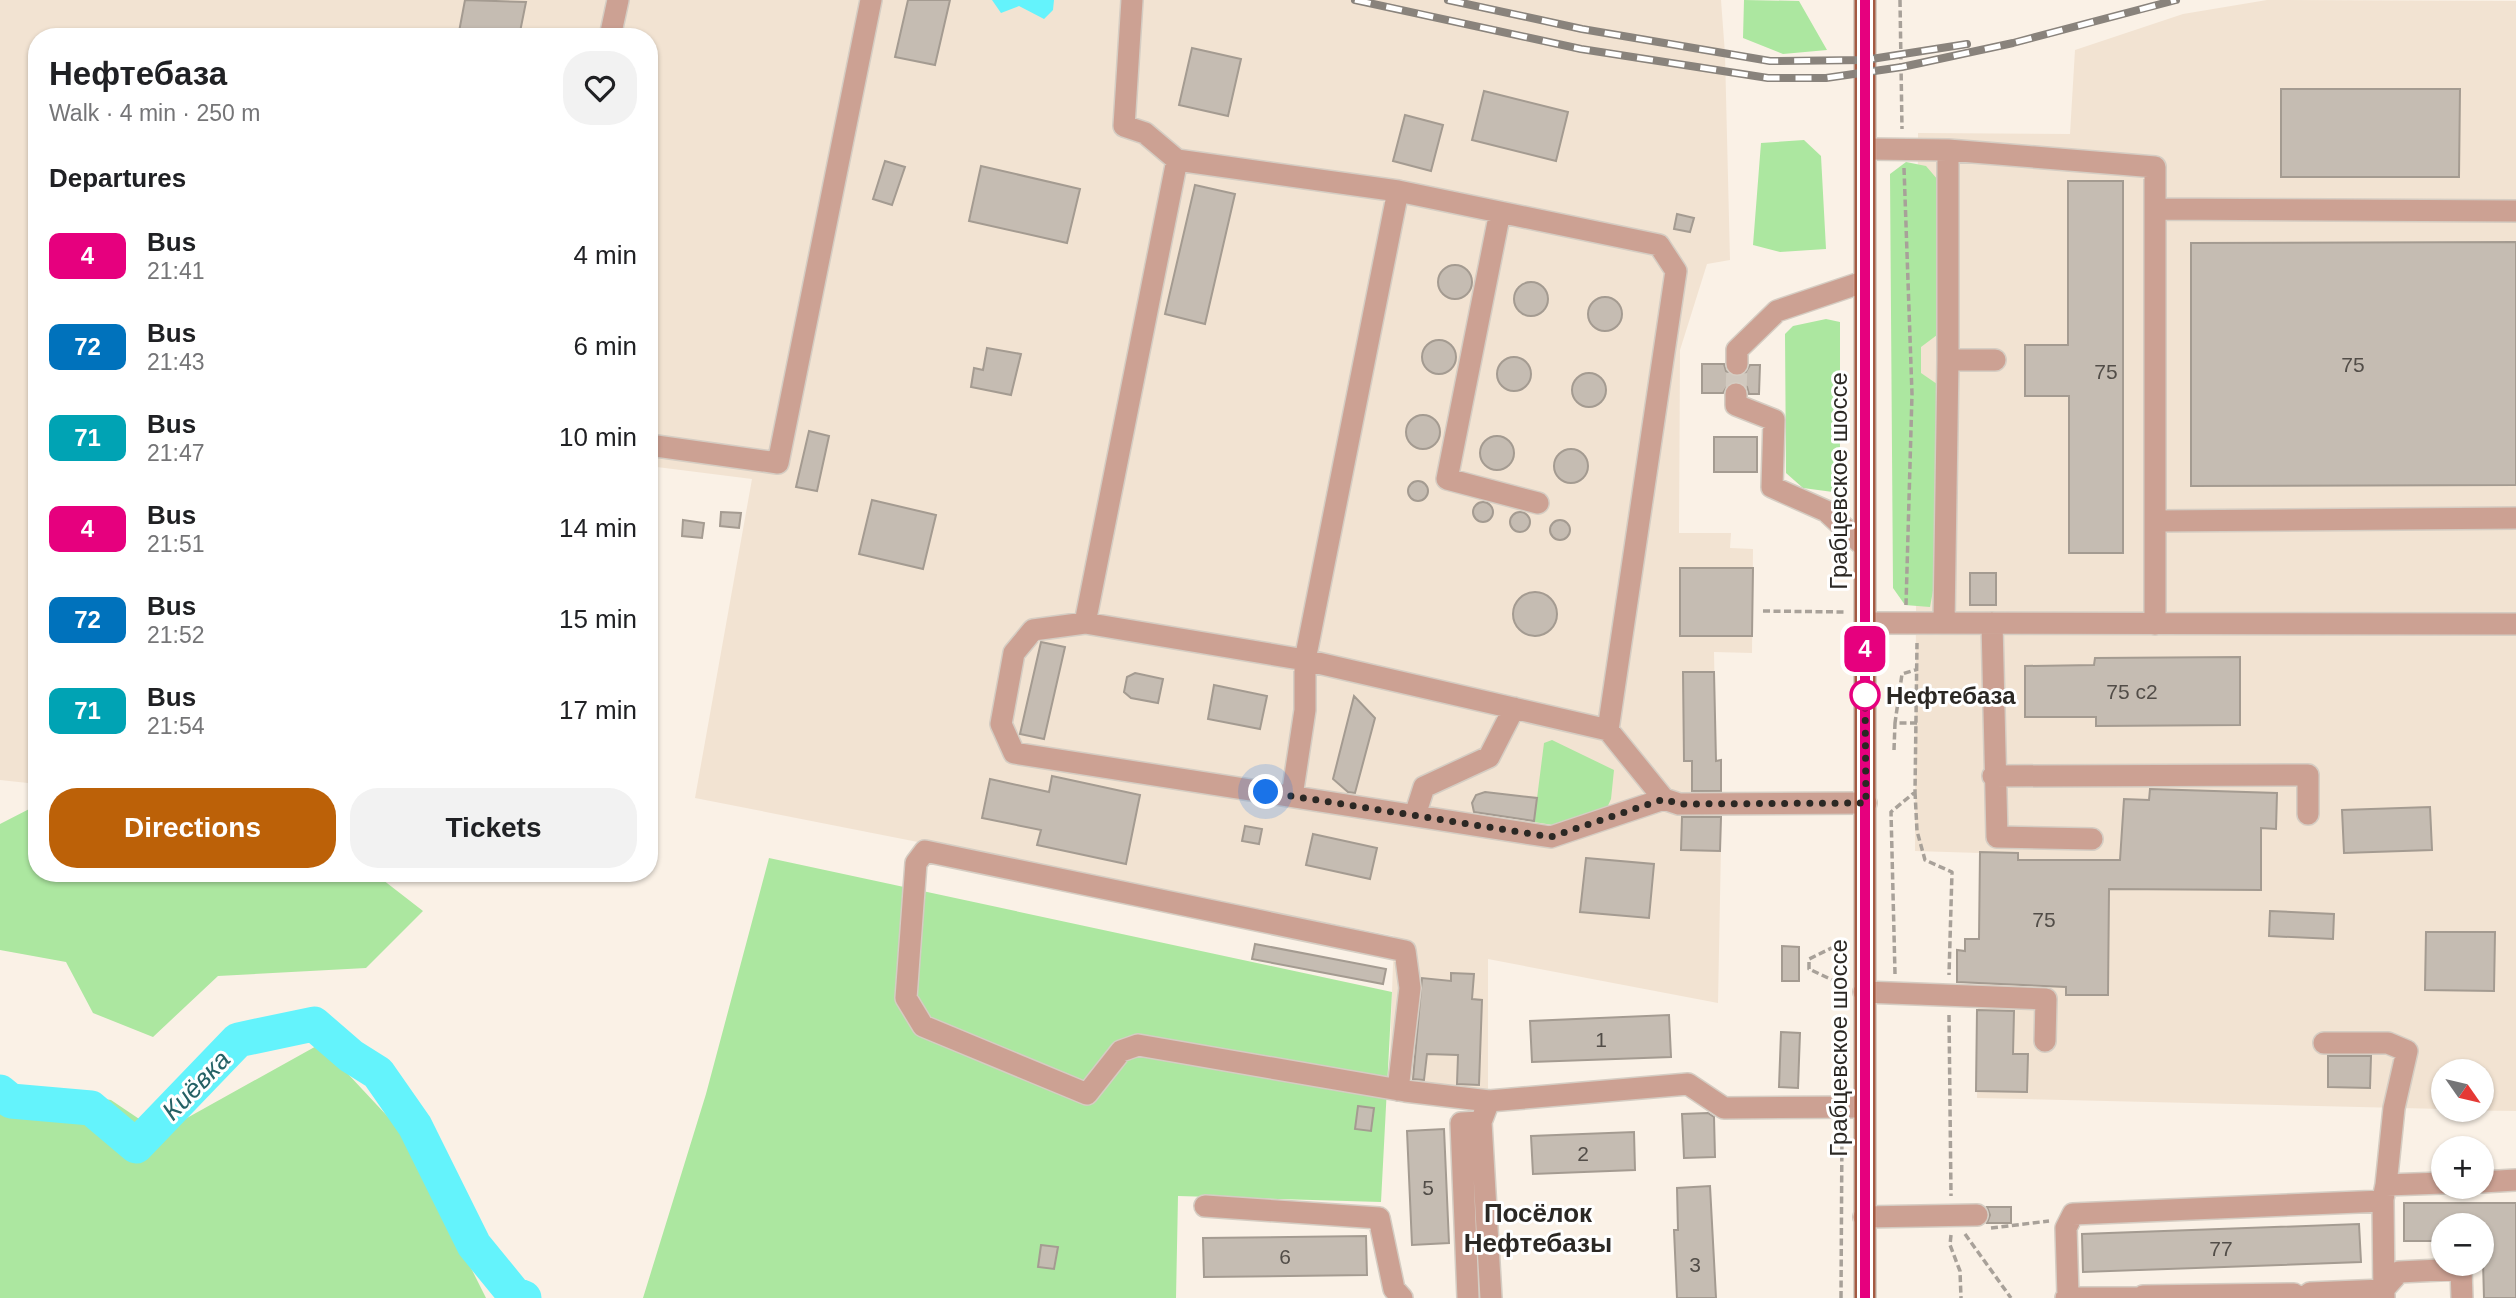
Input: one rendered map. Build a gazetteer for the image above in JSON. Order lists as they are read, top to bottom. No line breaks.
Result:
{"streets":{"main road":["Грабцевское шоссе"]},"districts":["Посёлок Нефтебазы"],"water":["Киёвка"],"places":["Нефтебаза"],"lines":["bus line 4"],"house_numbers":["75","75","75 с2","75","1","2","5","77","6","3"],"north":"bottom right","page":{"on_map":"4","heading":[["Нефтебаза","Walk · 4 min · 250 m"],"Departures"],"list":[{"mark":"4","name":"Bus","note":"21:41","value":"4 min"},{"mark":"72","name":"Bus","note":"21:43","value":"6 min"},{"mark":"71","name":"Bus","note":"21:47","value":"10 min"},{"mark":"4","name":"Bus","note":"21:51","value":"14 min"},{"mark":"72","name":"Bus","note":"21:52","value":"15 min"},{"mark":"71","name":"Bus","note":"21:54","value":"17 min"}],"buttons":["Directions","Tickets"],"map_buttons":["+","−"]}}
